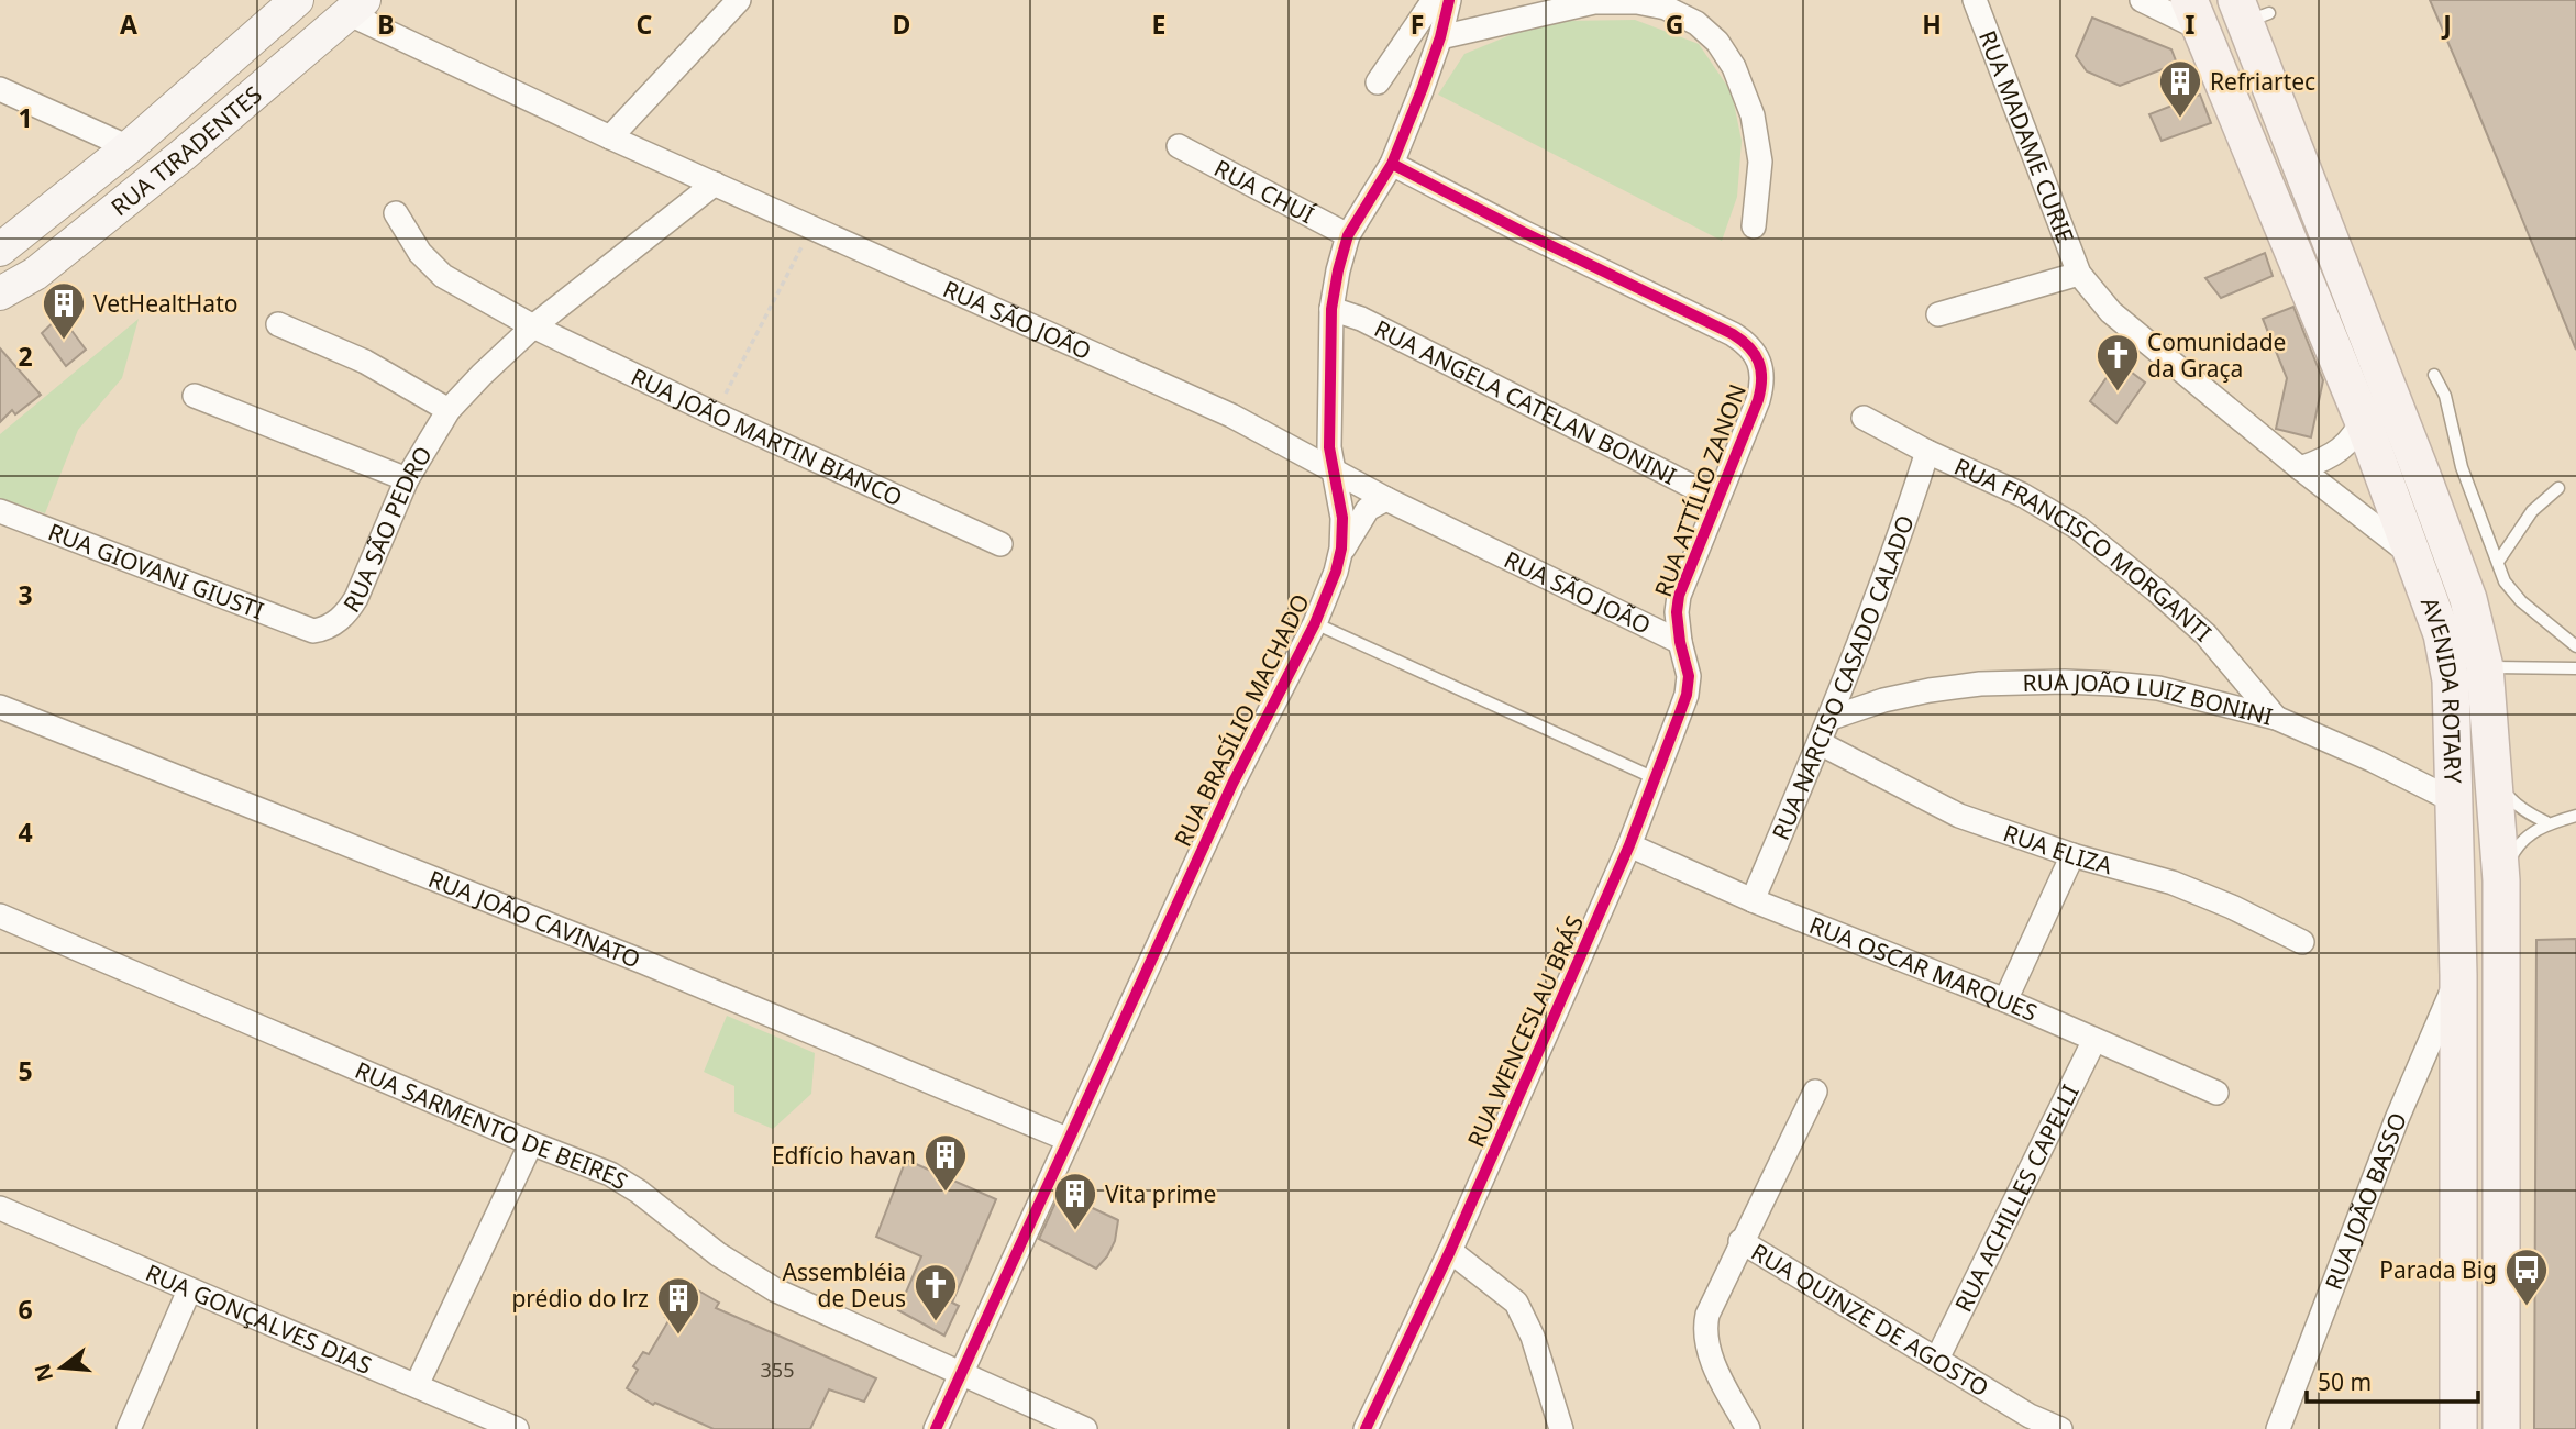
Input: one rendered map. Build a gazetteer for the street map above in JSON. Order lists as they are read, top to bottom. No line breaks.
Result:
{"streets":{"main road":["RUA TIRADENTES","AVENIDA ROTARY"],"street":["RUA MADAME CURIE","RUA CHUÍ","RUA SÃO JOÃO","RUA ANGELA CATELAN BONINI","RUA JOÃO MARTIN BIANCO","RUA ATTÍLIO ZANON","RUA SÃO PEDRO","RUA FRANCISCO MORGANTI","RUA GIOVANI GIUSTI","RUA NARCISO CASADO CALADO","RUA JOÃO LUIZ BONINI","RUA BRASÍLIO MACHADO","RUA ELIZA","RUA JOÃO CAVINATO","RUA OSCAR MARQUES","RUA WENCESLAU BRÁS","RUA SARMENTO DE BEIRES","RUA ACHILLES CAPELLI","RUA JOÃO BASSO","RUA GONÇALVES DIAS","RUA QUINZE DE AGOSTO"]},"crossings":[["RUA MADAME CURIE","AVENIDA ROTARY"],["RUA TIRADENTES","RUA SÃO JOÃO"],["RUA CHUÍ","RUA BRASÍLIO MACHADO"],["RUA SÃO JOÃO","RUA ATTÍLIO ZANON"],["RUA SÃO JOÃO","RUA SÃO PEDRO"],["RUA SÃO JOÃO","RUA BRASÍLIO MACHADO"],["RUA SÃO JOÃO","RUA WENCESLAU BRÁS"],["RUA ANGELA CATELAN BONINI","RUA ATTÍLIO ZANON"],["RUA ANGELA CATELAN BONINI","RUA BRASÍLIO MACHADO"],["RUA JOÃO MARTIN BIANCO","RUA SÃO PEDRO"],["RUA ATTÍLIO ZANON","RUA BRASÍLIO MACHADO"],["RUA ATTÍLIO ZANON","RUA WENCESLAU BRÁS"],["RUA SÃO PEDRO","RUA GIOVANI GIUSTI"],["RUA FRANCISCO MORGANTI","RUA NARCISO CASADO CALADO"],["RUA FRANCISCO MORGANTI","RUA JOÃO LUIZ BONINI"],["RUA NARCISO CASADO CALADO","RUA JOÃO LUIZ BONINI"],["RUA NARCISO CASADO CALADO","RUA ELIZA"],["RUA NARCISO CASADO CALADO","RUA OSCAR MARQUES"],["AVENIDA ROTARY","RUA JOÃO LUIZ BONINI"],["AVENIDA ROTARY","RUA JOÃO BASSO"],["RUA BRASÍLIO MACHADO","RUA JOÃO CAVINATO"],["RUA BRASÍLIO MACHADO","RUA SARMENTO DE BEIRES"],["RUA OSCAR MARQUES","RUA WENCESLAU BRÁS"],["RUA OSCAR MARQUES","RUA ACHILLES CAPELLI"],["RUA ACHILLES CAPELLI","RUA QUINZE DE AGOSTO"]],"places":{"building":["Refriartec","VetHealtHato","Edfício havan","Vita prime","prédio do lrz"],"church":["Comunidade da Graça","Assembléia de Deus"],"bus stop":["Parada Big"]},"house_numbers":["355"],"scale_bar":"50 m","north":"left","grid":{"columns":["A","B","C","D","E","F","G","H","I","J"],"rows":["1","2","3","4","5","6"]}}
